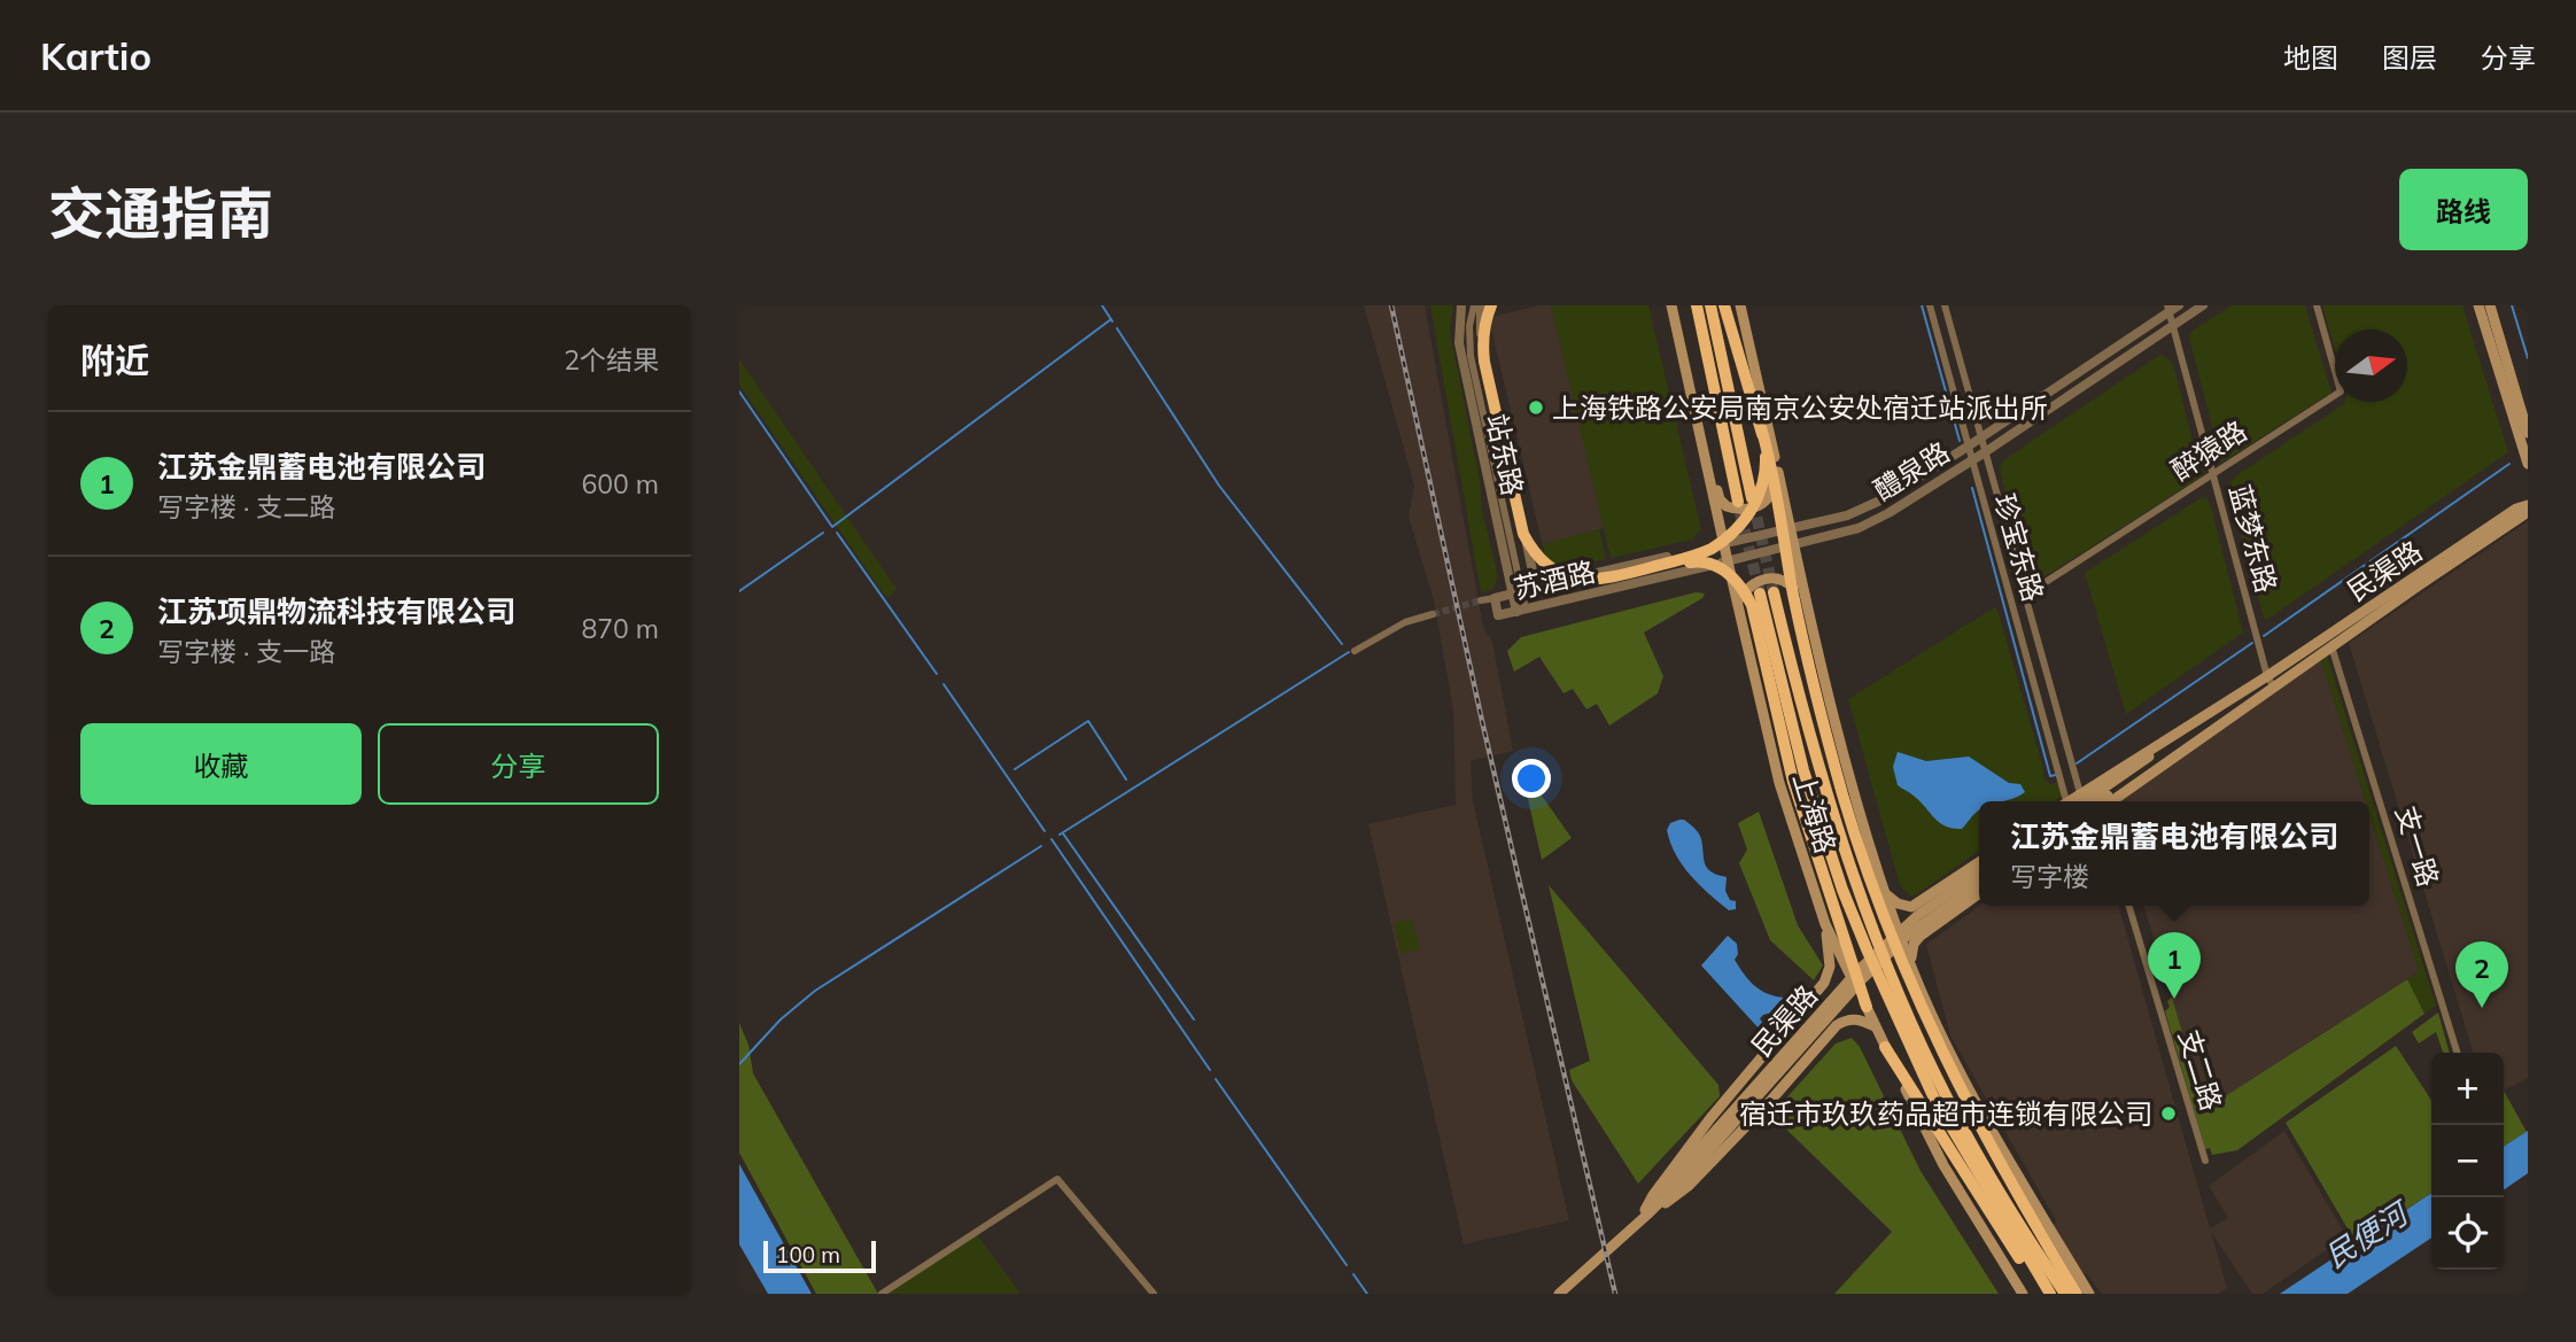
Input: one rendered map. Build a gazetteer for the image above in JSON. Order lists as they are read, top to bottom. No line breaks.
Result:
{"streets":{"highway":["上海路"],"main road":["民渠路"],"street":["醉猿路","站东路","醴泉路","蓝梦东路","珍宝东路","苏酒路","支一路","支二路"]},"crossings":[["醉猿路","蓝梦东路"],["醉猿路","珍宝东路"],["站东路","苏酒路"],["醴泉路","蓝梦东路"],["醴泉路","珍宝东路"],["醴泉路","苏酒路"],["醴泉路","上海路"],["蓝梦东路","民渠路"],["珍宝东路","民渠路"],["民渠路","支一路"],["苏酒路","上海路"]],"water":["民便河"],"places":["上海铁路公安局南京公安处宿迁站派出所","宿迁市玖玖药品超市连锁有限公司"],"scale_bar":"100 m","north":"right","page":{"header":"Kartio","nav":["地图","图层","分享"],"title":"交通指南","buttons":["路线",["收藏","分享"]],"heading":["附近","2个结果"],"list":[{"mark":"1","name":"江苏金鼎蓄电池有限公司","note":"写字楼 · 支二路","value":"600 m"},{"mark":"2","name":"江苏项鼎物流科技有限公司","note":"写字楼 · 支一路","value":"870 m"}],"popup":["江苏金鼎蓄电池有限公司","写字楼"],"pins":["1","2"],"map_buttons":["+","−"],"scale":"100 m"}}
